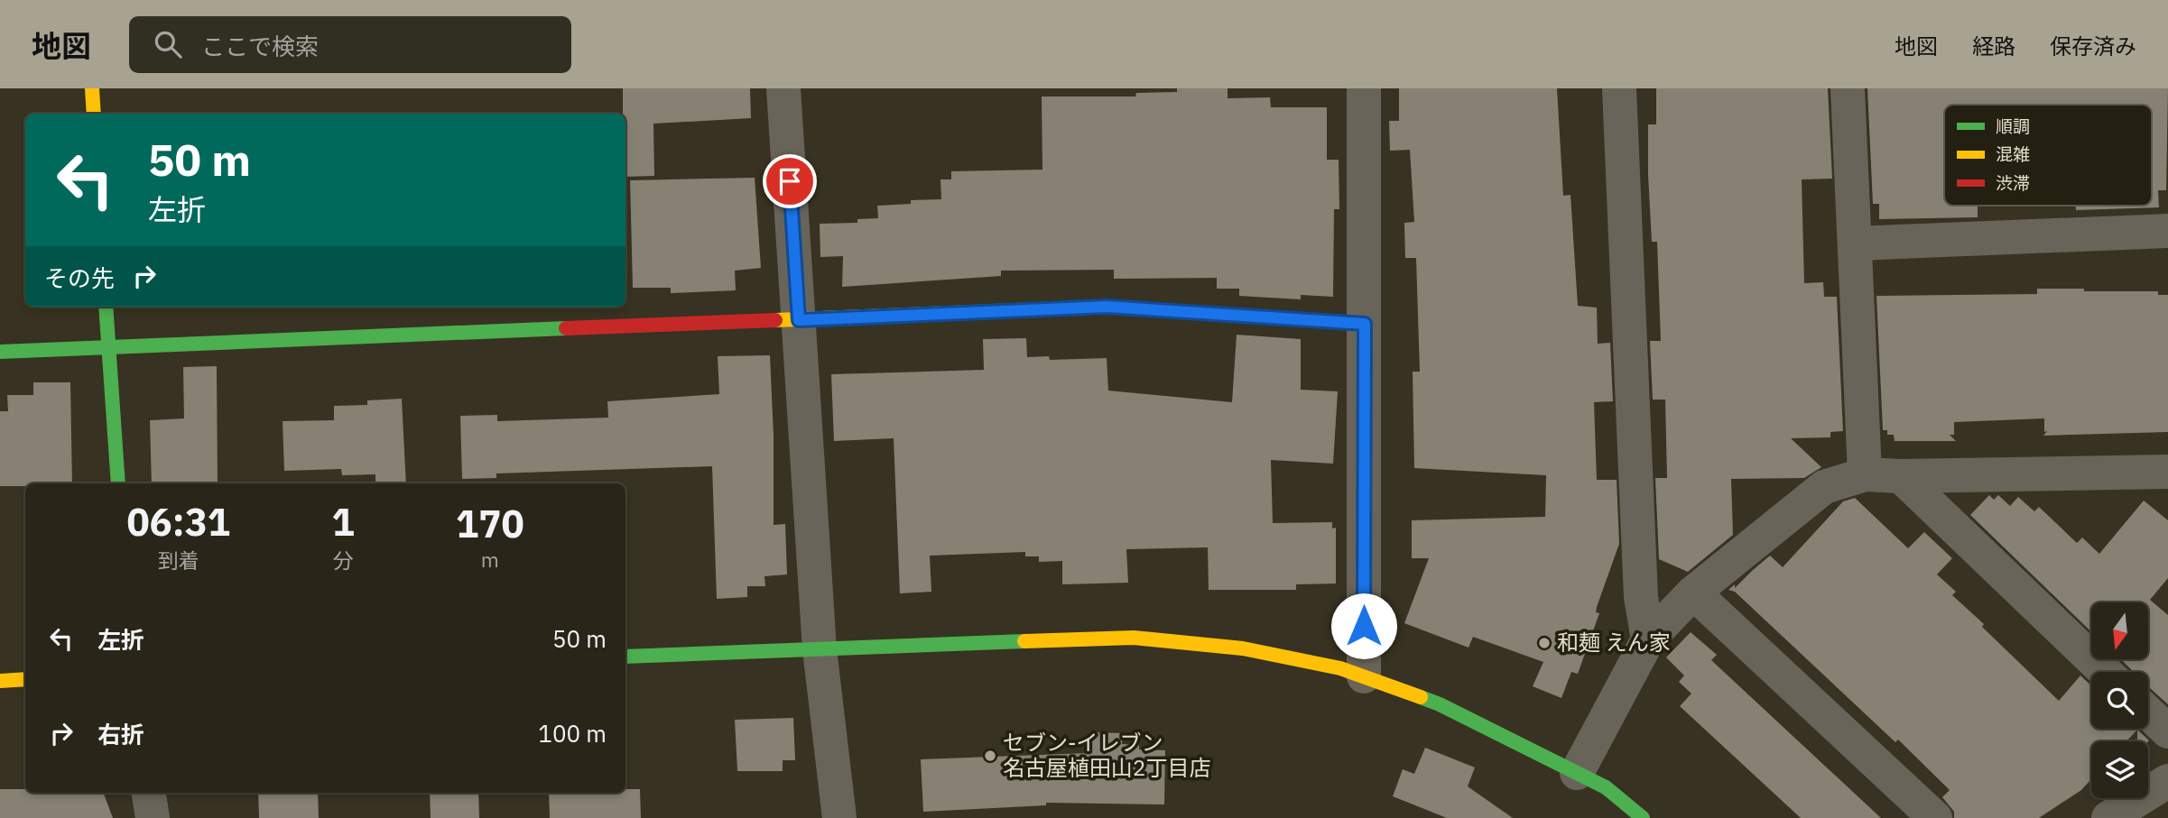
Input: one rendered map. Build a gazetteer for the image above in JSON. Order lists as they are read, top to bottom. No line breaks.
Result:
{"places":["和麺 えん家","セブン-イレブン 名古屋植田山2丁目店"],"legend":["順調","混雑","渋滞"],"north":"bottom","page":{"header":"地図","search":"ここで検索","nav":["地図","経路","保存済み"],"turn":["50 m","左折"],"then":"その先","eta":["06:31","到着","1","分","170","m"],"list":[{"name":"左折","value":"50 m"},{"name":"右折","value":"100 m"}]}}
